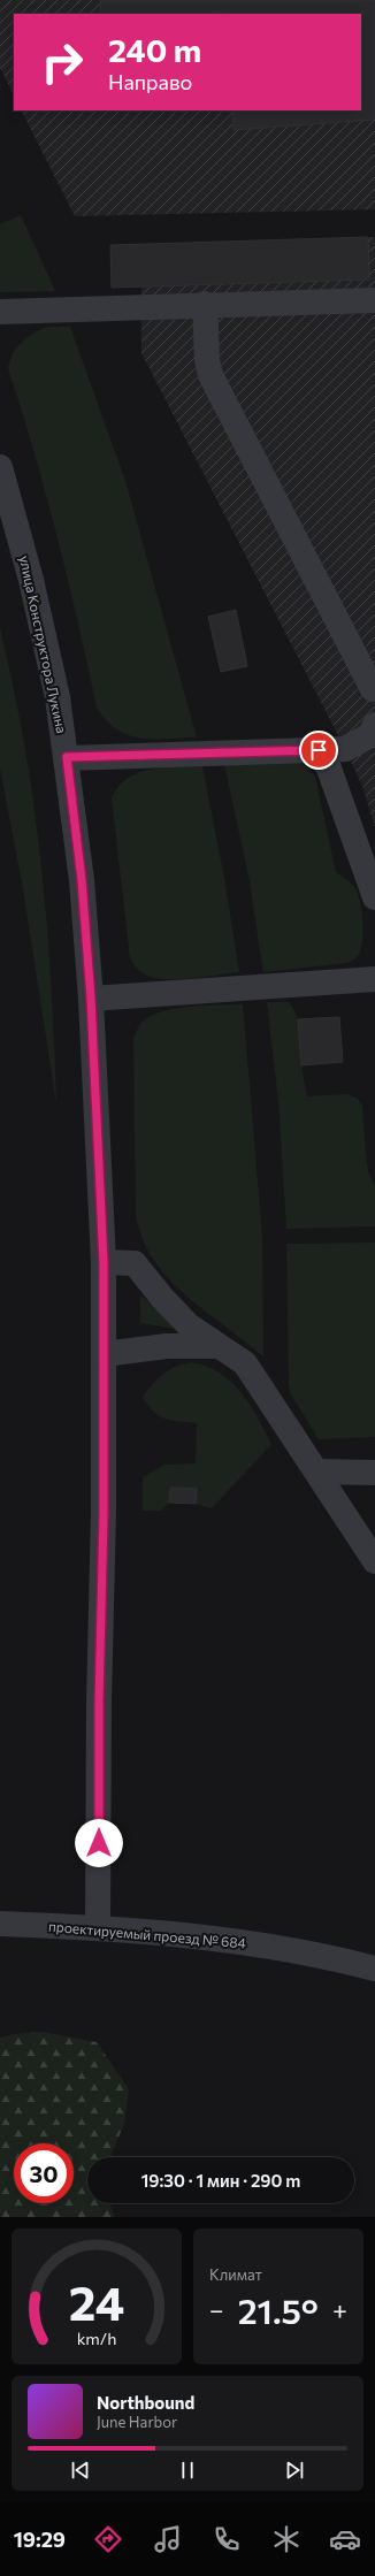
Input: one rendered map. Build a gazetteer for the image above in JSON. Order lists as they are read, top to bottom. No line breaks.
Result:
{"streets":{"street":["улица Конструктора Лукина","проектируемый проезд № 684"]},"crossings":[["улица Конструктора Лукина","проектируемый проезд № 684"]],"page":{"turn":["240 m","Направо"],"limit":"30","trip":"19:30 · 1 мин · 290 m","tile":"Климат","heat":["−","21.5°","+"],"song":["Northbound","June Harbor"],"tabs":"19:29","gauge":["24","km/h"]}}
